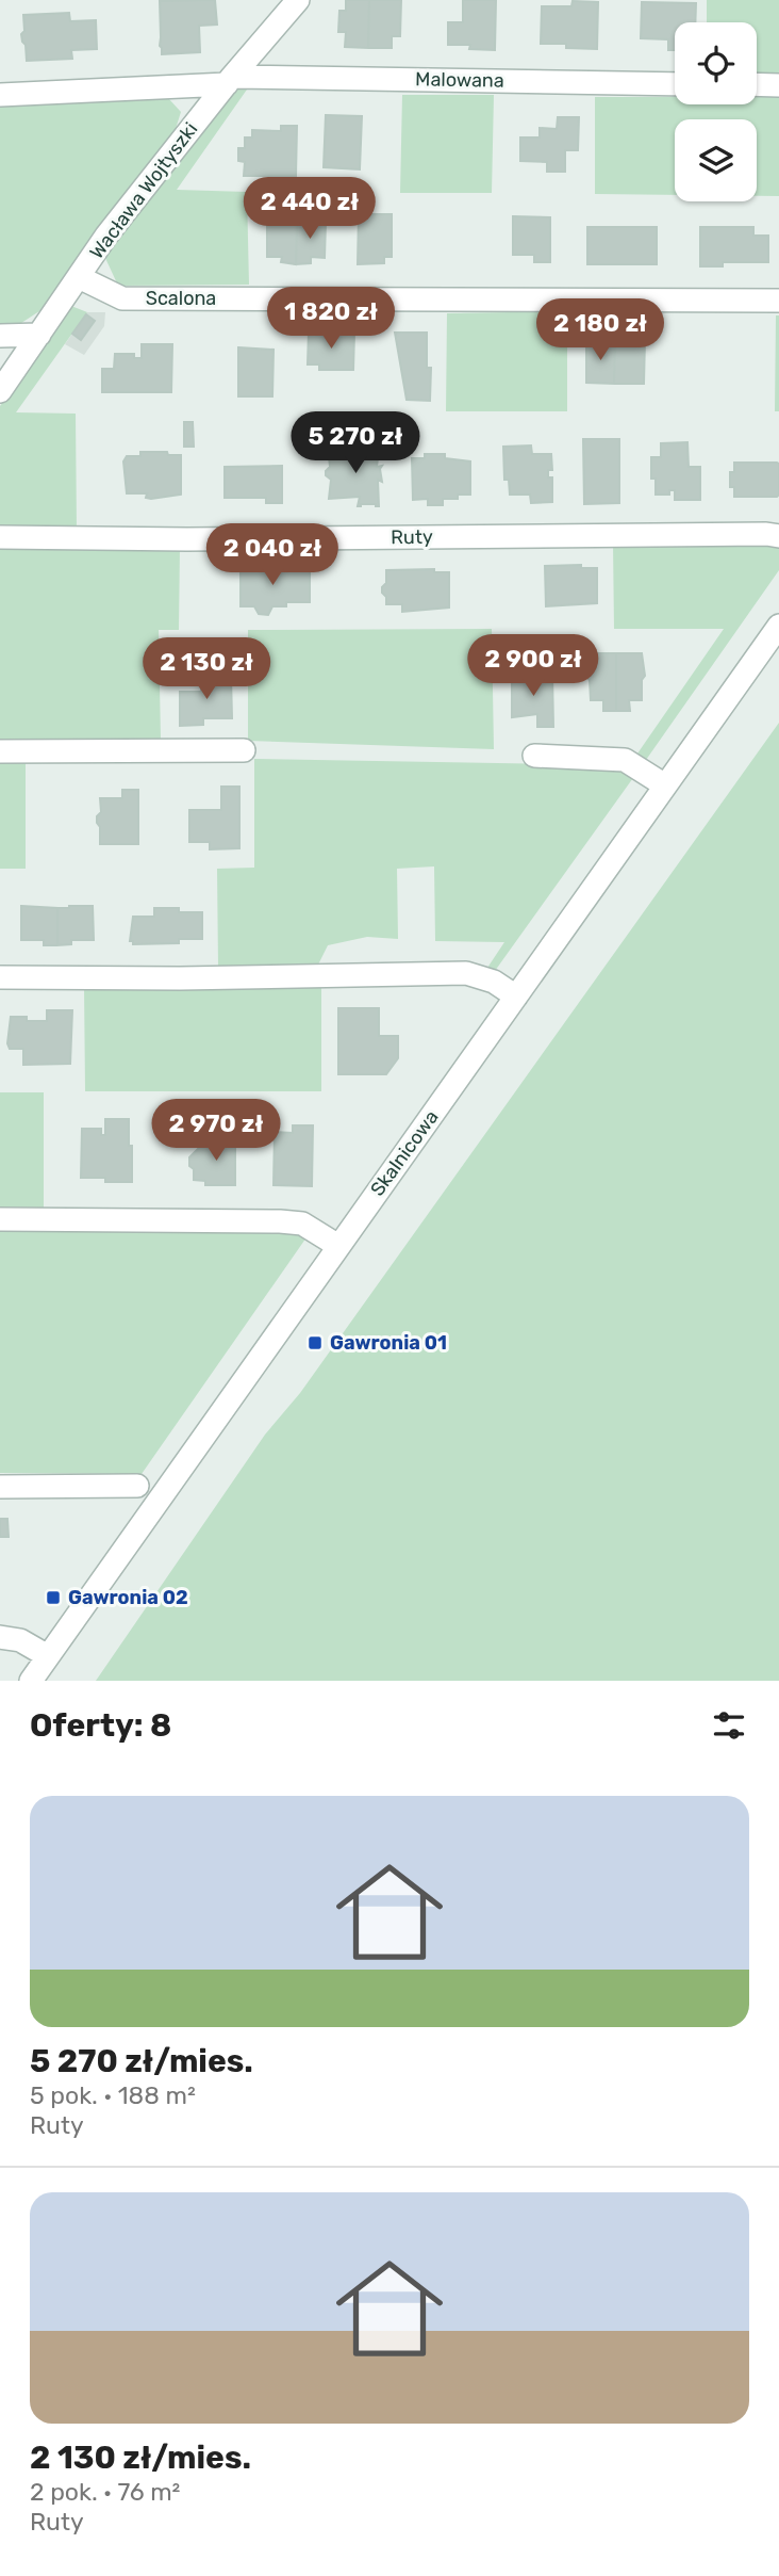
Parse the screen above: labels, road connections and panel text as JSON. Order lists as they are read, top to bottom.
{
  "streets": {
    "street": [
      "Malowana",
      "Wacława Wojtyszki",
      "Scalona",
      "Ruty",
      "Skalnicowa"
    ]
  },
  "crossings": [
    ["Malowana", "Wacława Wojtyszki"],
    ["Wacława Wojtyszki", "Scalona"]
  ],
  "places": {
    "transit": ["Gawronia 01", "Gawronia 02"]
  },
  "page": {
    "price": [
      "2 440 zł",
      "1 820 zł",
      "2 180 zł",
      "5 270 zł",
      "2 040 zł",
      "2 900 zł",
      "2 130 zł",
      "2 970 zł"
    ],
    "heading": "Oferty: 8",
    "list": [
      {
        "name": "5 270 zł/mies.",
        "note": "5 pok. · 188 m² · Ruty"
      },
      {
        "name": "2 130 zł/mies.",
        "note": "2 pok. · 76 m² · Ruty"
      }
    ]
  }
}
